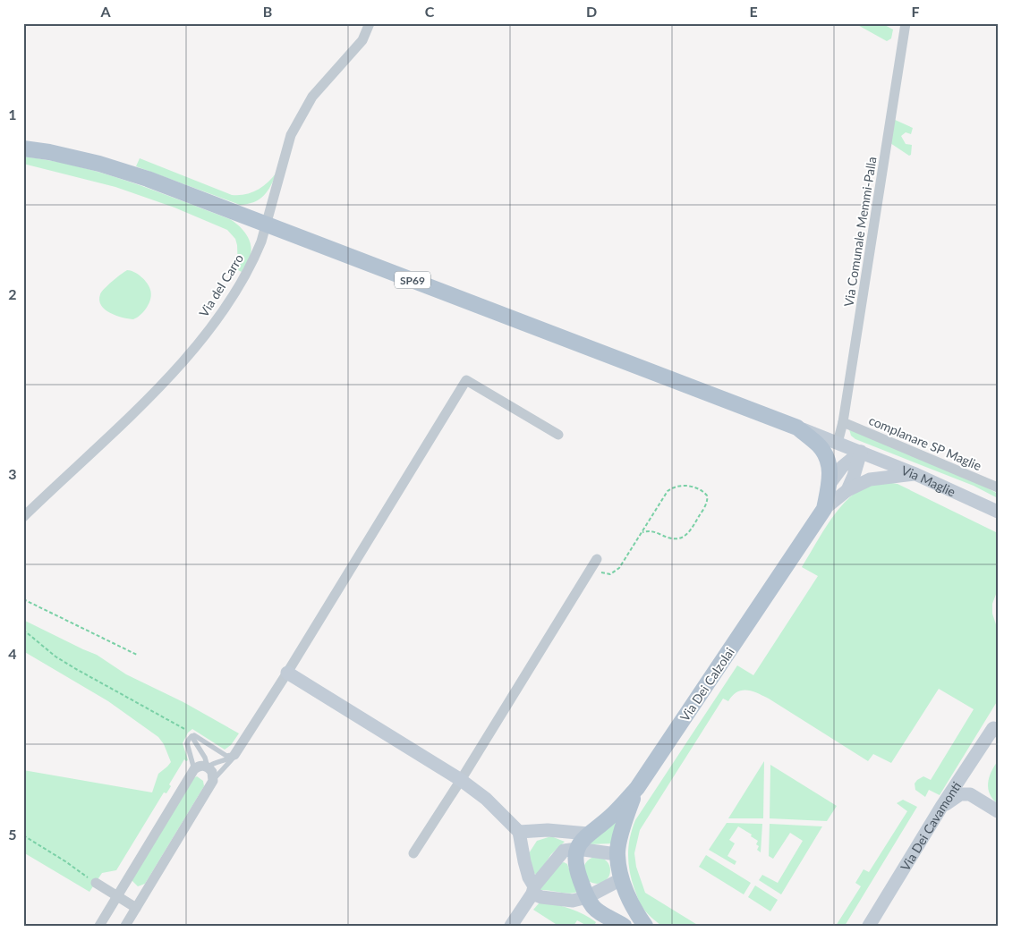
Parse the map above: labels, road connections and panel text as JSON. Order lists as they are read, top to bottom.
{
  "streets": {
    "main road": ["SP69", "Via Dei Calzolai"],
    "street": [
      "Via Comunale Memmi-Palla",
      "Via del Carro",
      "complanare SP Maglie",
      "Via Maglie",
      "Via Dei Cavamonti"
    ]
  },
  "crossings": [
    ["Via Comunale Memmi-Palla", "SP69"],
    ["Via Comunale Memmi-Palla", "complanare SP Maglie"],
    ["SP69", "Via del Carro"],
    ["SP69", "Via Maglie"]
  ],
  "grid": {
    "columns": [
      "A",
      "B",
      "C",
      "D",
      "E",
      "F"
    ],
    "rows": [
      "1",
      "2",
      "3",
      "4",
      "5"
    ]
  }
}
